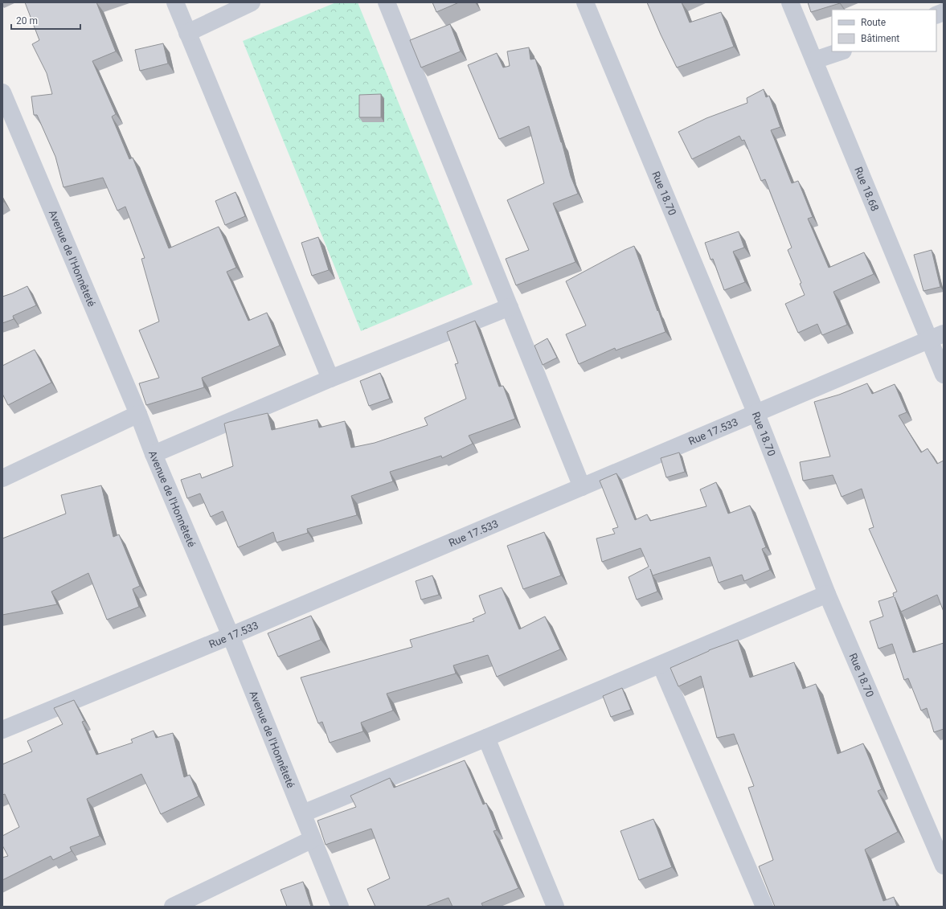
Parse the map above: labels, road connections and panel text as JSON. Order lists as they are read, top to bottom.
{
  "streets": {
    "street": [
      "Rue 18.68",
      "Rue 18.70",
      "Avenue de l'Honnêteté",
      "Rue 17.533"
    ]
  },
  "crossings": [
    ["Rue 18.68", "Rue 17.533"],
    ["Rue 18.70", "Rue 17.533"],
    ["Avenue de l'Honnêteté", "Rue 17.533"]
  ],
  "legend": ["Route", "Bâtiment"],
  "scale_bar": "20 m"
}
